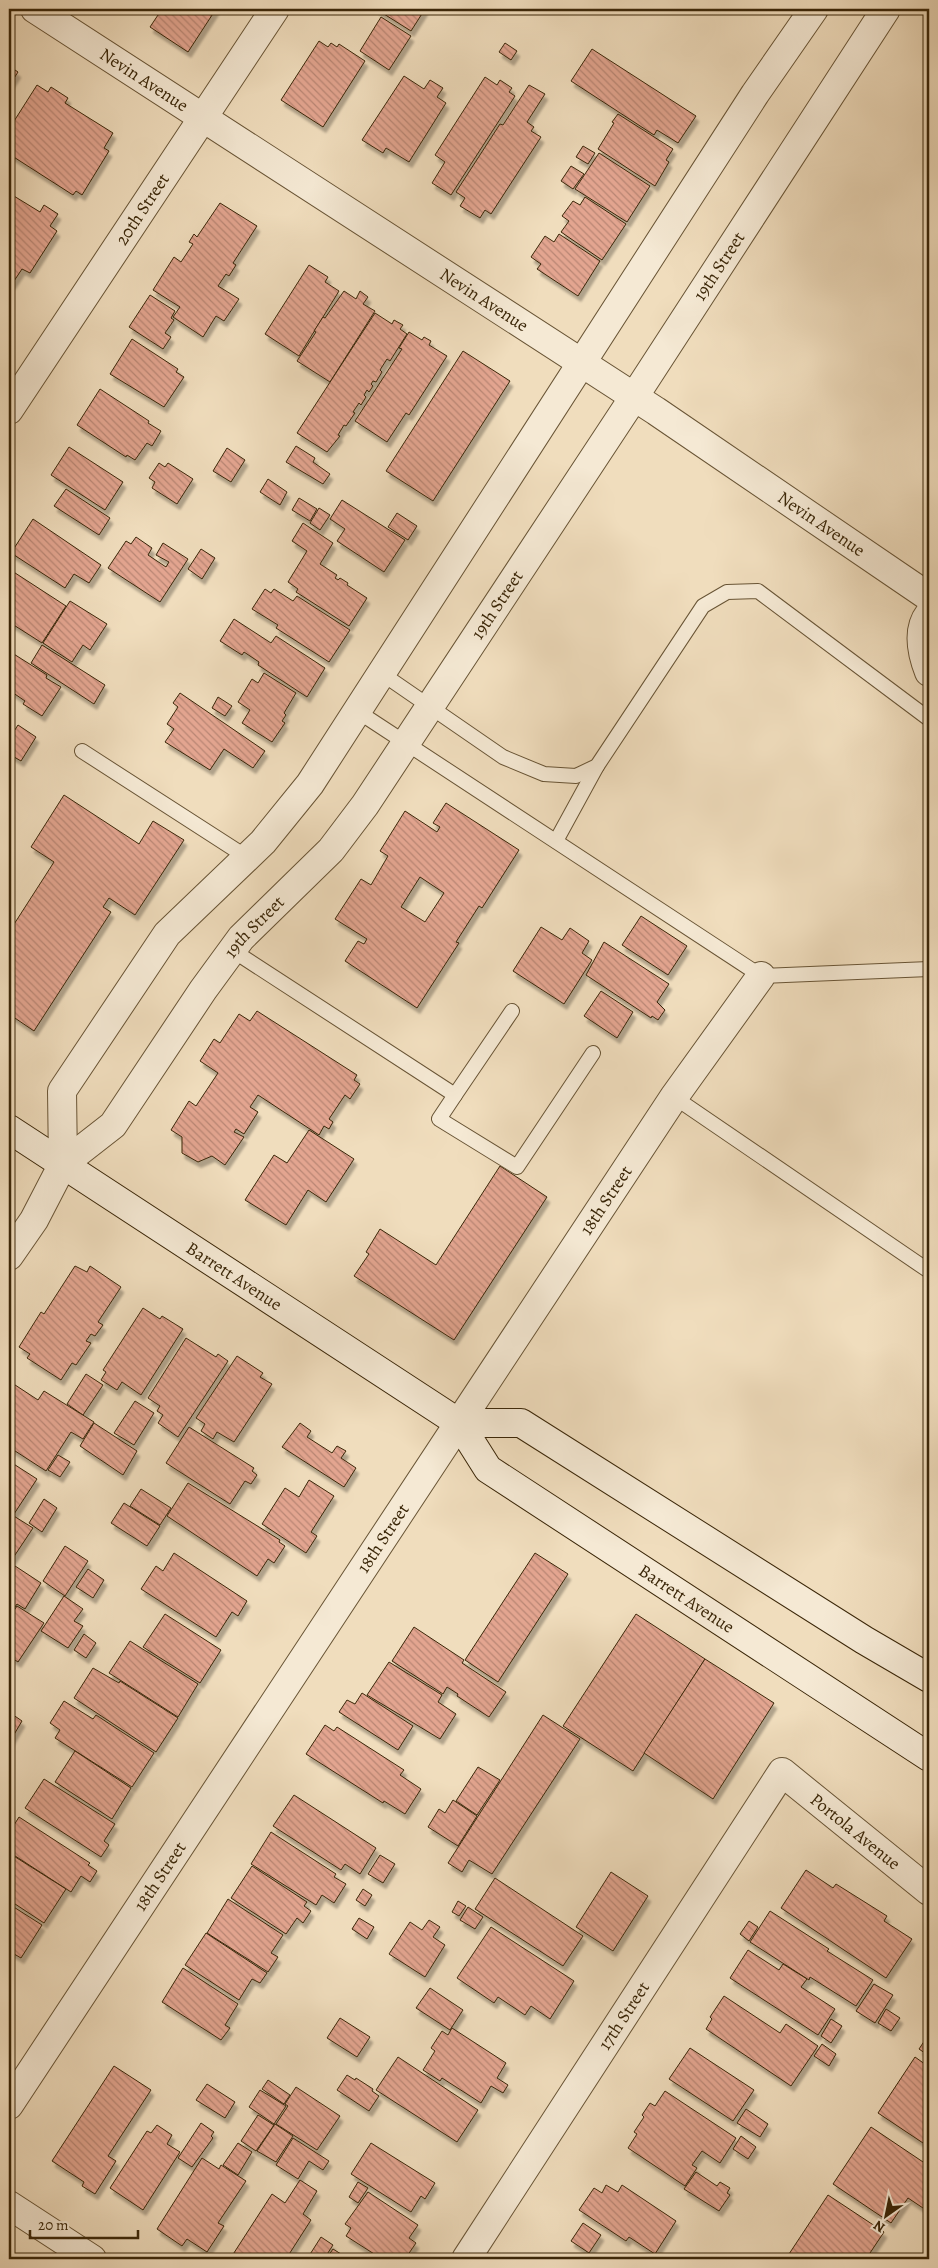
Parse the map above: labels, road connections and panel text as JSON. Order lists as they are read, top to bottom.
{
  "streets": {
    "street": [
      "Nevin Avenue",
      "20th Street",
      "19th Street",
      "18th Street",
      "Barrett Avenue",
      "Portola Avenue",
      "17th Street"
    ]
  },
  "crossings": [
    ["Nevin Avenue", "20th Street"],
    ["Nevin Avenue", "19th Street"],
    ["19th Street", "Barrett Avenue"],
    ["18th Street", "Barrett Avenue"],
    ["Portola Avenue", "17th Street"]
  ],
  "scale_bar": "20 m",
  "north": "bottom left"
}
